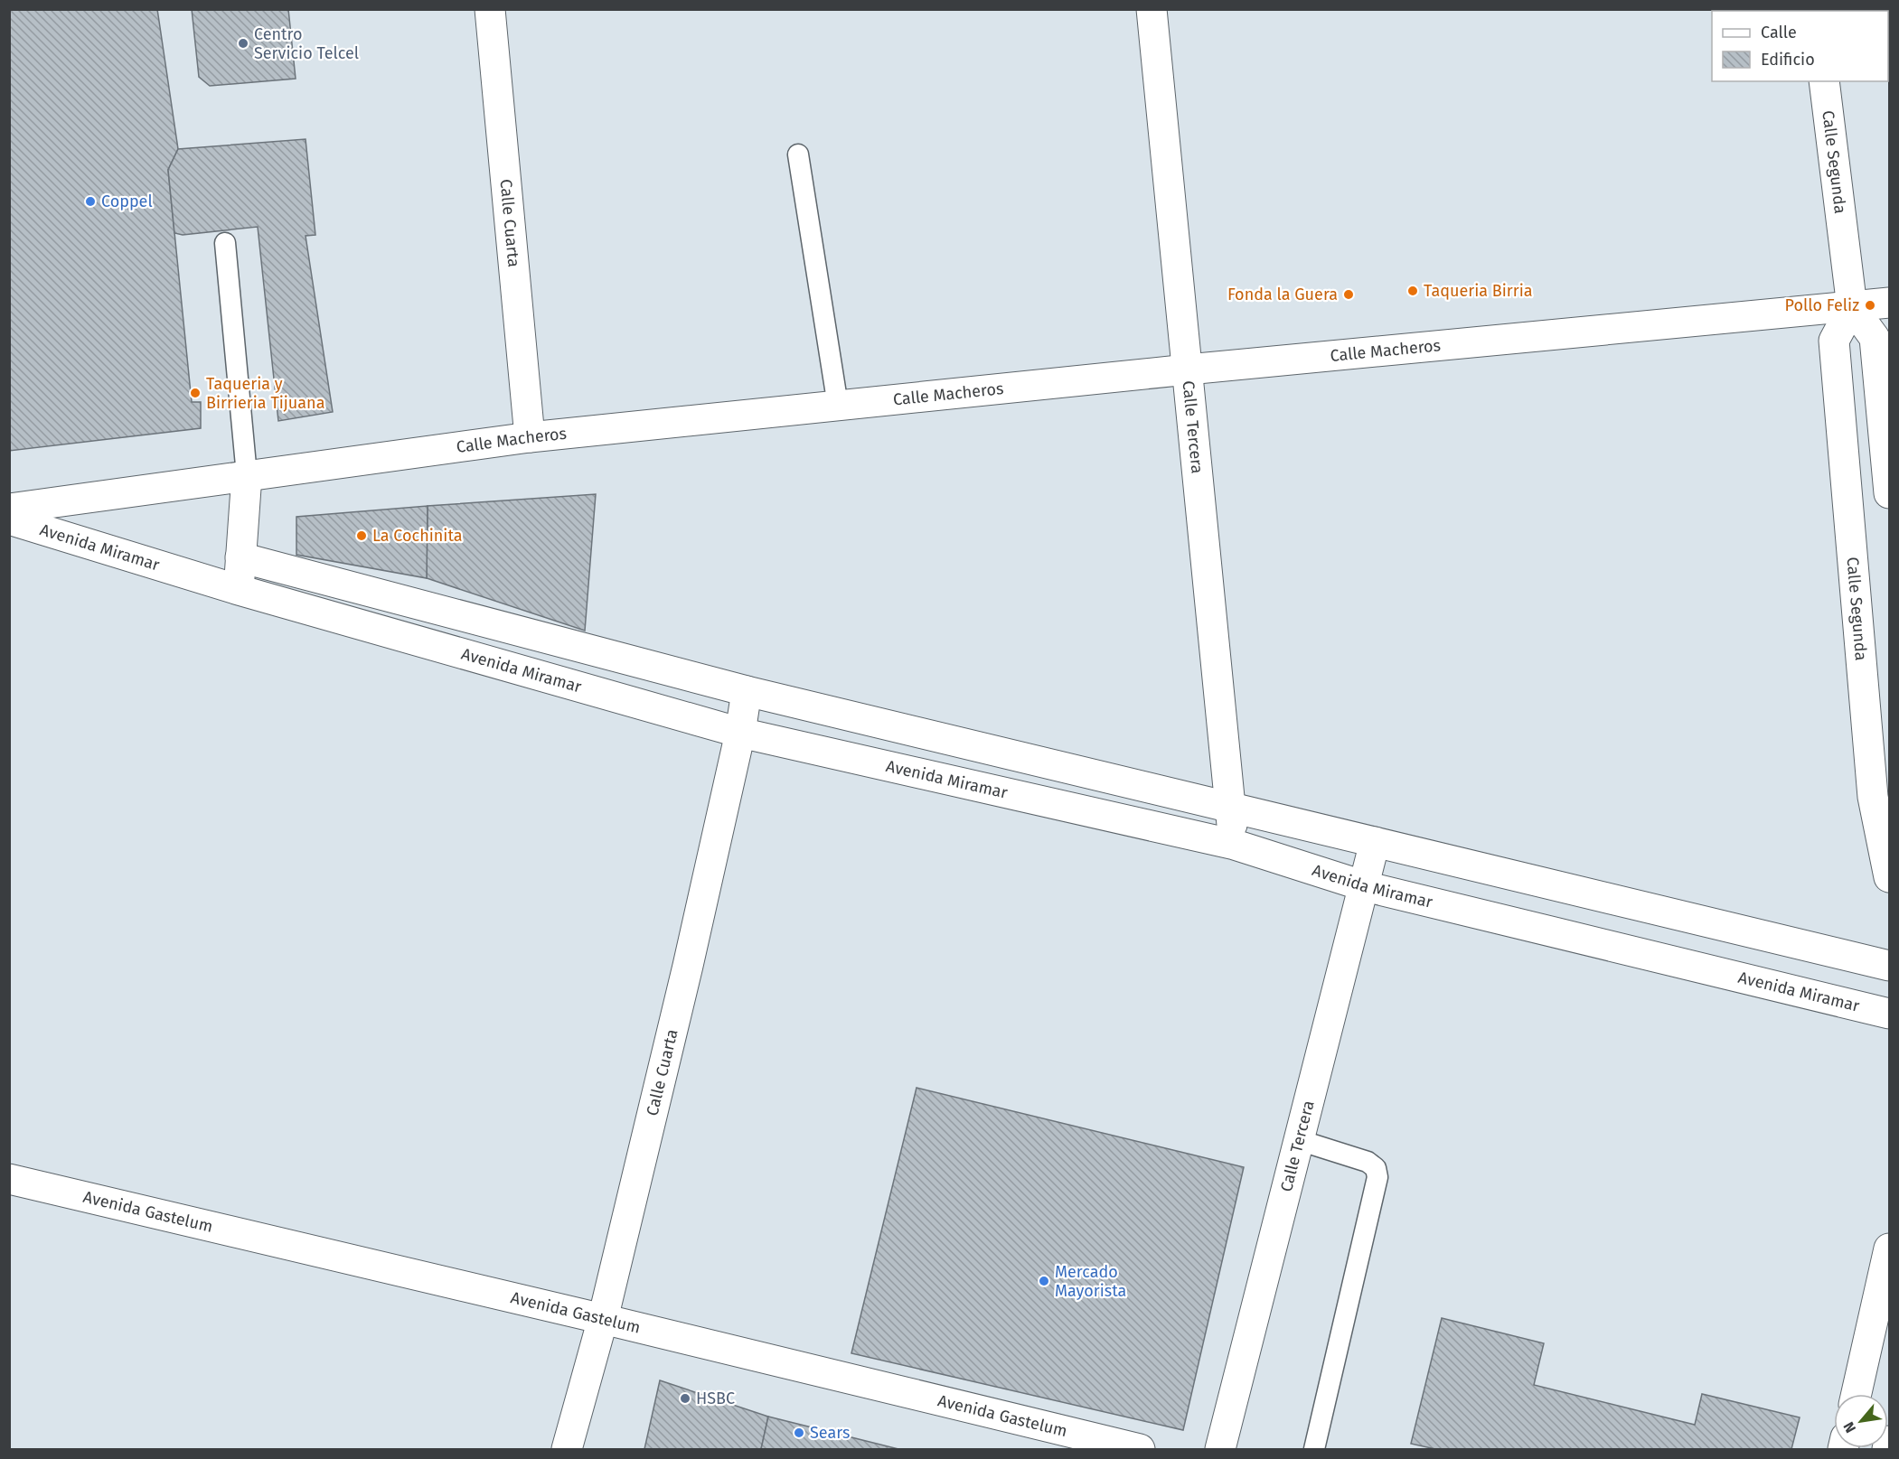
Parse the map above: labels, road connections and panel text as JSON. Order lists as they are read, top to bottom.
{
  "streets": {
    "street": [
      "Calle Segunda",
      "Calle Cuarta",
      "Calle Macheros",
      "Calle Tercera",
      "Avenida Miramar",
      "Avenida Gastelum"
    ]
  },
  "crossings": [
    ["Calle Segunda", "Calle Macheros"],
    ["Calle Cuarta", "Calle Macheros"],
    ["Calle Cuarta", "Avenida Miramar"],
    ["Calle Cuarta", "Avenida Gastelum"],
    ["Calle Macheros", "Calle Tercera"],
    ["Calle Tercera", "Avenida Miramar"]
  ],
  "places": [
    "Centro Servicio Telcel",
    "Coppel",
    "Taqueria Birria",
    "Fonda la Guera",
    "Pollo Feliz",
    "Taqueria y Birrieria Tijuana",
    "La Cochinita",
    "Mercado Mayorista",
    "HSBC",
    "Sears"
  ],
  "legend": ["Calle", "Edificio"],
  "north": "bottom left"
}
